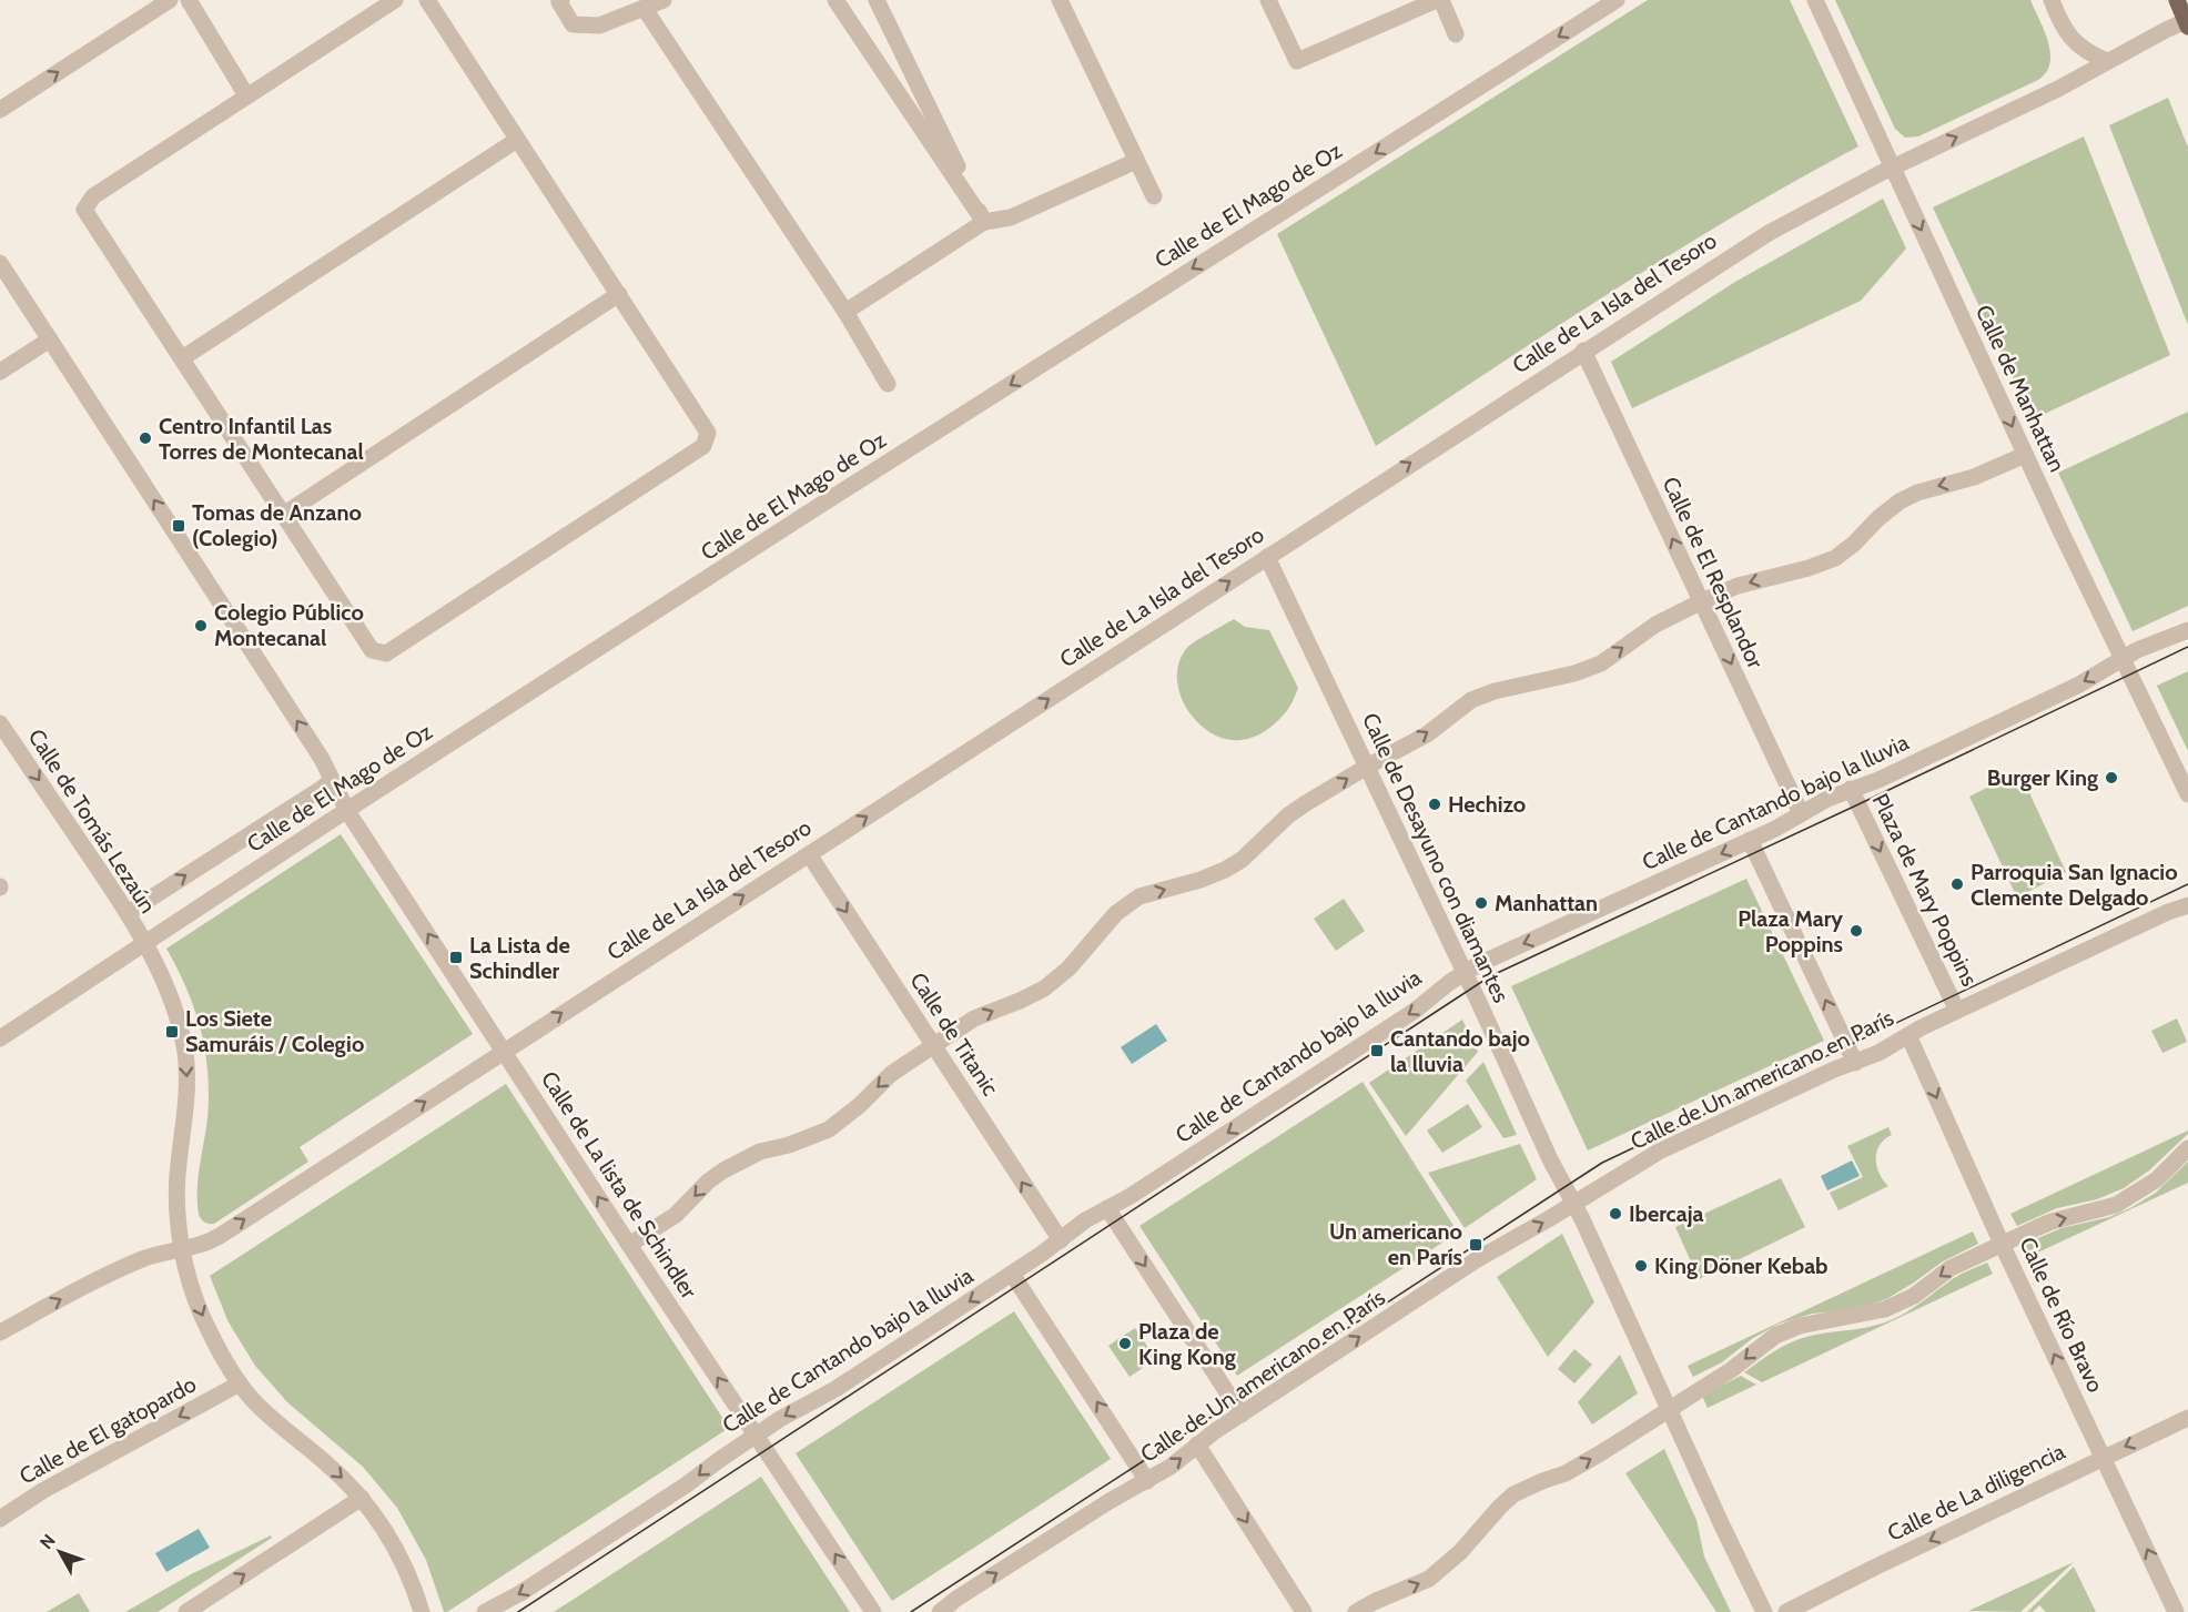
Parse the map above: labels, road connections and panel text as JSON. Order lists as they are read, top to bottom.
{
  "streets": {
    "street": [
      "Calle de El Mago de Oz",
      "Calle de La Isla del Tesoro",
      "Calle de Manhattan",
      "Calle de El Resplandor",
      "Calle de Cantando bajo la lluvia",
      "Calle de Tomás Lezaún",
      "Calle de Desayuno con diamantes",
      "Plaza de Mary Poppins",
      "Calle de Titanic",
      "Calle de Un americano en París",
      "Calle de La lista de Schindler",
      "Calle de Río Bravo",
      "Calle de El gatopardo",
      "Calle de La diligencia"
    ]
  },
  "crossings": [
    ["Calle de El Mago de Oz", "Calle de Tomás Lezaún"],
    ["Calle de El Mago de Oz", "Calle de La lista de Schindler"],
    ["Calle de La Isla del Tesoro", "Calle de Manhattan"],
    ["Calle de La Isla del Tesoro", "Calle de El Resplandor"],
    ["Calle de La Isla del Tesoro", "Calle de Tomás Lezaún"],
    ["Calle de La Isla del Tesoro", "Calle de Desayuno con diamantes"],
    ["Calle de La Isla del Tesoro", "Calle de Titanic"],
    ["Calle de La Isla del Tesoro", "Calle de La lista de Schindler"],
    ["Calle de Manhattan", "Calle de Cantando bajo la lluvia"],
    ["Calle de El Resplandor", "Calle de Cantando bajo la lluvia"],
    ["Calle de Cantando bajo la lluvia", "Calle de Desayuno con diamantes"],
    ["Calle de Cantando bajo la lluvia", "Plaza de Mary Poppins"],
    ["Calle de Cantando bajo la lluvia", "Calle de Titanic"],
    ["Calle de Cantando bajo la lluvia", "Calle de La lista de Schindler"],
    ["Calle de Tomás Lezaún", "Calle de El gatopardo"],
    ["Calle de Desayuno con diamantes", "Calle de Un americano en París"],
    ["Plaza de Mary Poppins", "Calle de Un americano en París"],
    ["Calle de Un americano en París", "Calle de Río Bravo"],
    ["Calle de Río Bravo", "Calle de La diligencia"]
  ],
  "one_way": [
    "Calle de El Mago de Oz",
    "Calle de La Isla del Tesoro",
    "Calle de Manhattan",
    "Calle de Cantando bajo la lluvia",
    "Calle de Tomás Lezaún",
    "Calle de Un americano en París",
    "Calle de La lista de Schindler",
    "Calle de El gatopardo",
    "Calle de La diligencia"
  ],
  "places": {
    "other": [
      "Centro Infantil Las Torres de Montecanal",
      "Colegio Público Montecanal",
      "Burger King",
      "Hechizo",
      "Parroquia San Ignacio Clemente Delgado",
      "Manhattan",
      "Plaza Mary Poppins",
      "Ibercaja",
      "King Döner Kebab",
      "Plaza de King Kong"
    ],
    "transit": [
      "Tomas de Anzano (Colegio)",
      "La Lista de Schindler",
      "Los Siete Samuráis / Colegio",
      "Cantando bajo la lluvia",
      "Un americano en París"
    ]
  },
  "north": "top left"
}
